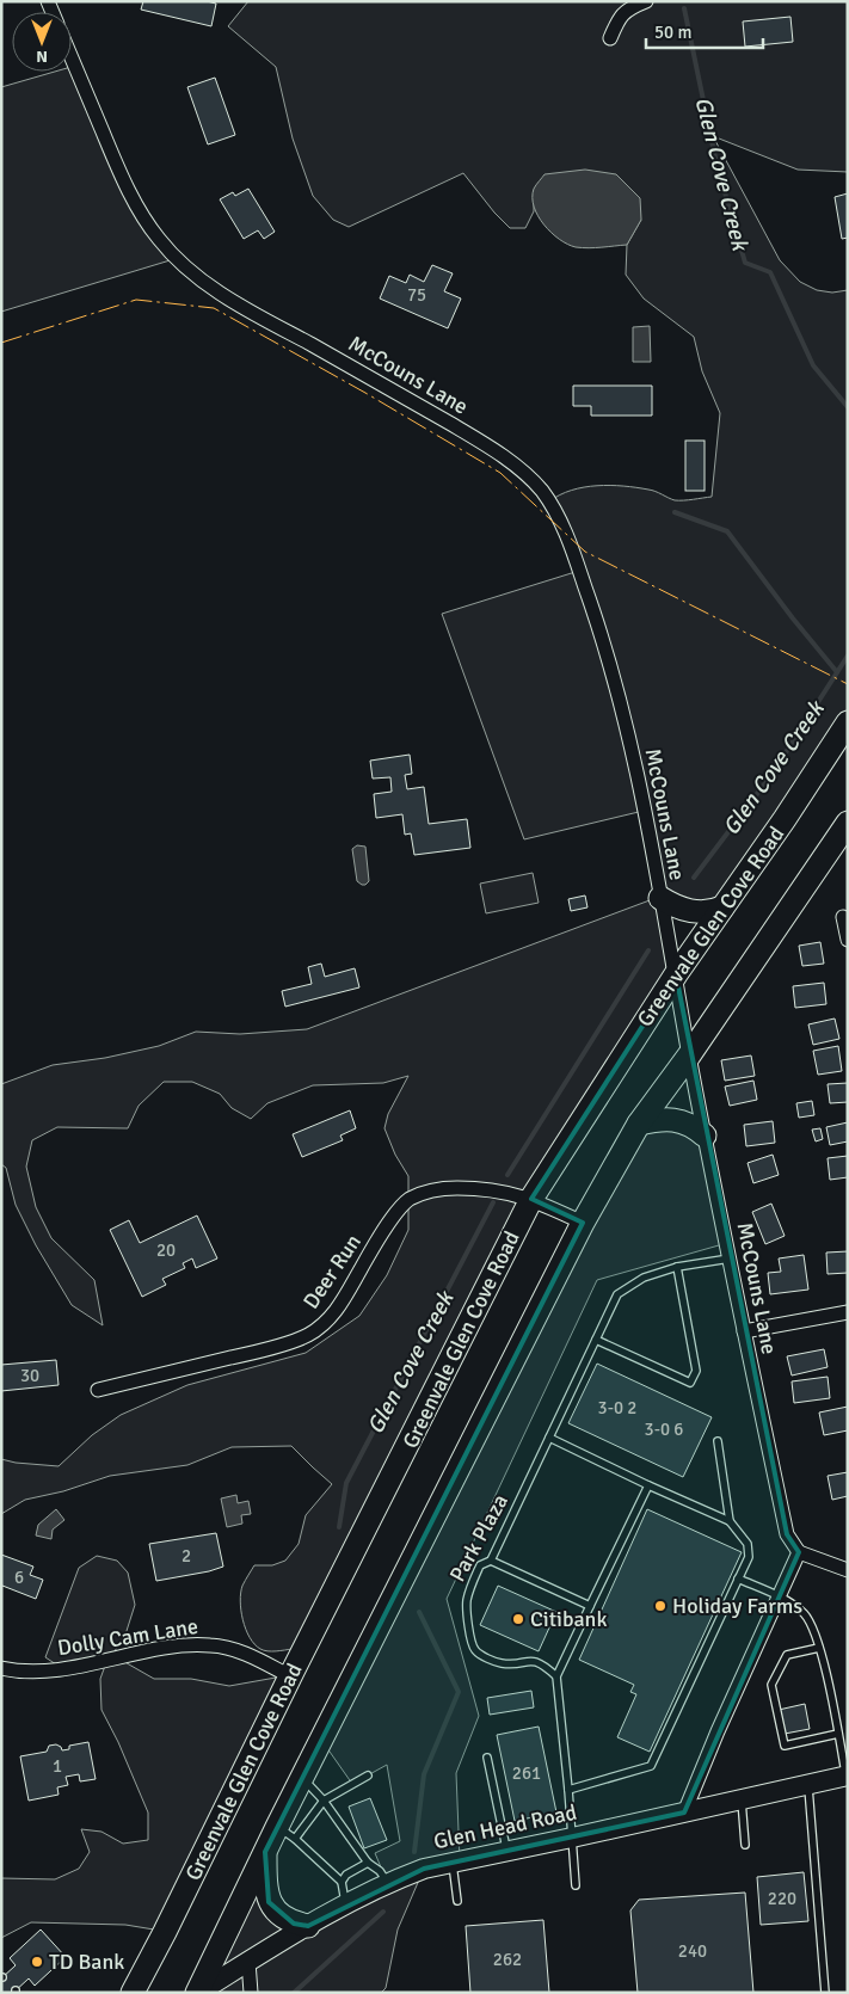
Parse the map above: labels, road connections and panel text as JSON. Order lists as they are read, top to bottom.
{
  "streets": {
    "main road": ["Greenvale Glen Cove Road", "Glen Head Road"],
    "street": ["McCouns Lane", "Deer Run", "Dolly Cam Lane"],
    "lane": ["Park Plaza"]
  },
  "crossings": [
    ["McCouns Lane", "Greenvale Glen Cove Road"],
    ["McCouns Lane", "Park Plaza"],
    ["Greenvale Glen Cove Road", "Deer Run"],
    ["Greenvale Glen Cove Road", "Dolly Cam Lane"]
  ],
  "water": ["Glen Cove Creek"],
  "places": ["Holiday Farms", "Citibank", "TD Bank"],
  "house_numbers": [
    "75",
    "20",
    "30",
    "3-0 2",
    "3-0 6",
    "2",
    "6",
    "1",
    "261",
    "220",
    "240",
    "262"
  ],
  "scale_bar": "50 m",
  "north": "bottom"
}
